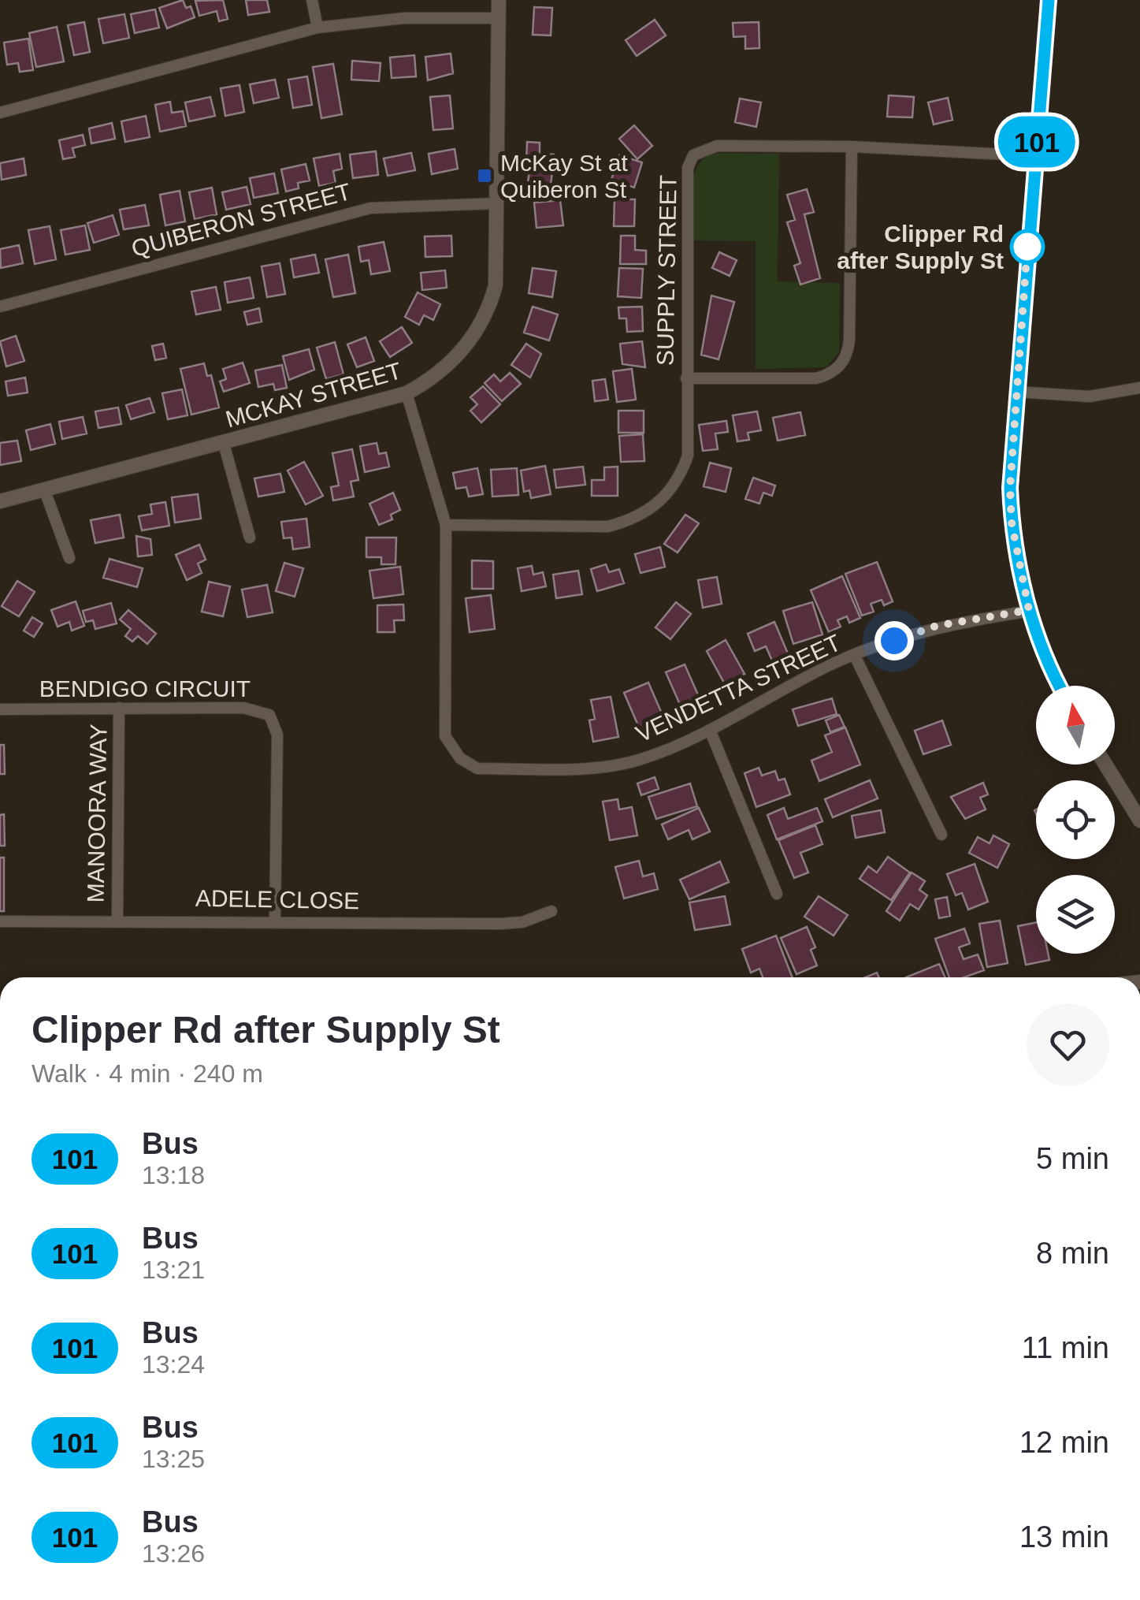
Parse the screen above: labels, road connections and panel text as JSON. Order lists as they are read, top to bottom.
{
  "streets": {
    "street": [
      "QUIBERON STREET",
      "SUPPLY STREET",
      "MCKAY STREET",
      "BENDIGO CIRCUIT",
      "VENDETTA STREET",
      "MANOORA WAY",
      "ADELE CLOSE"
    ]
  },
  "crossings": [
    ["QUIBERON STREET", "MCKAY STREET"],
    ["SUPPLY STREET", "VENDETTA STREET"],
    ["MCKAY STREET", "VENDETTA STREET"],
    ["BENDIGO CIRCUIT", "MANOORA WAY"],
    ["BENDIGO CIRCUIT", "ADELE CLOSE"],
    ["MANOORA WAY", "ADELE CLOSE"]
  ],
  "places": {
    "transit": ["McKay St at Quiberon St"],
    "other": ["Clipper Rd after Supply St"]
  },
  "lines": ["bus line 101"],
  "north": "top",
  "page": {
    "on_map": "101",
    "heading": ["Clipper Rd after Supply St", "Walk · 4 min · 240 m"],
    "list": [
      {
        "mark": "101",
        "name": "Bus",
        "note": "13:18",
        "value": "5 min"
      },
      {
        "mark": "101",
        "name": "Bus",
        "note": "13:21",
        "value": "8 min"
      },
      {
        "mark": "101",
        "name": "Bus",
        "note": "13:24",
        "value": "11 min"
      },
      {
        "mark": "101",
        "name": "Bus",
        "note": "13:25",
        "value": "12 min"
      },
      {
        "mark": "101",
        "name": "Bus",
        "note": "13:26",
        "value": "13 min"
      }
    ]
  }
}
